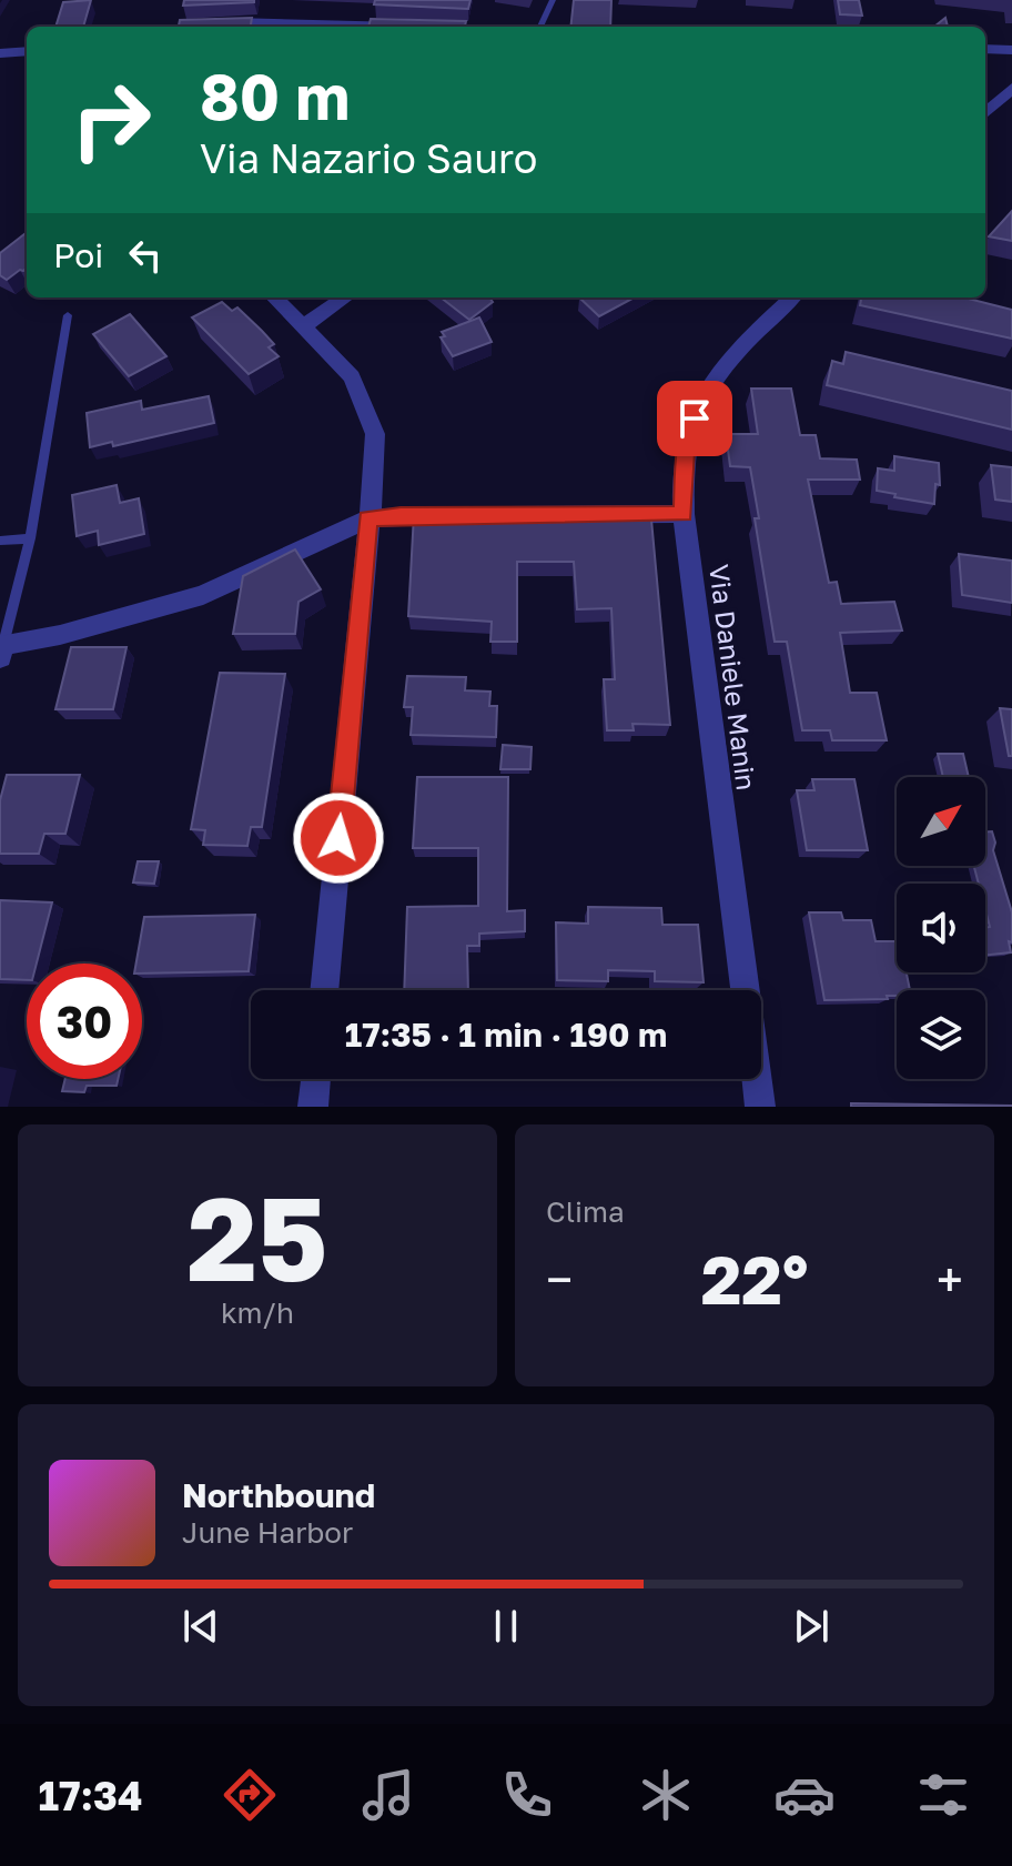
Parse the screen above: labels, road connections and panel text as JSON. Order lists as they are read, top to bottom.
{
  "streets": {
    "street": ["Via Daniele Manin"]
  },
  "north": "top right",
  "page": {
    "turn": ["80 m", "Via Nazario Sauro"],
    "then": "Poi",
    "limit": "30",
    "trip": "17:35 · 1 min · 190 m",
    "tile": [
      ["25", "km/h"],
      "Clima"
    ],
    "heat": ["−", "22°", "+"],
    "song": ["Northbound", "June Harbor"],
    "tabs": "17:34"
  }
}
